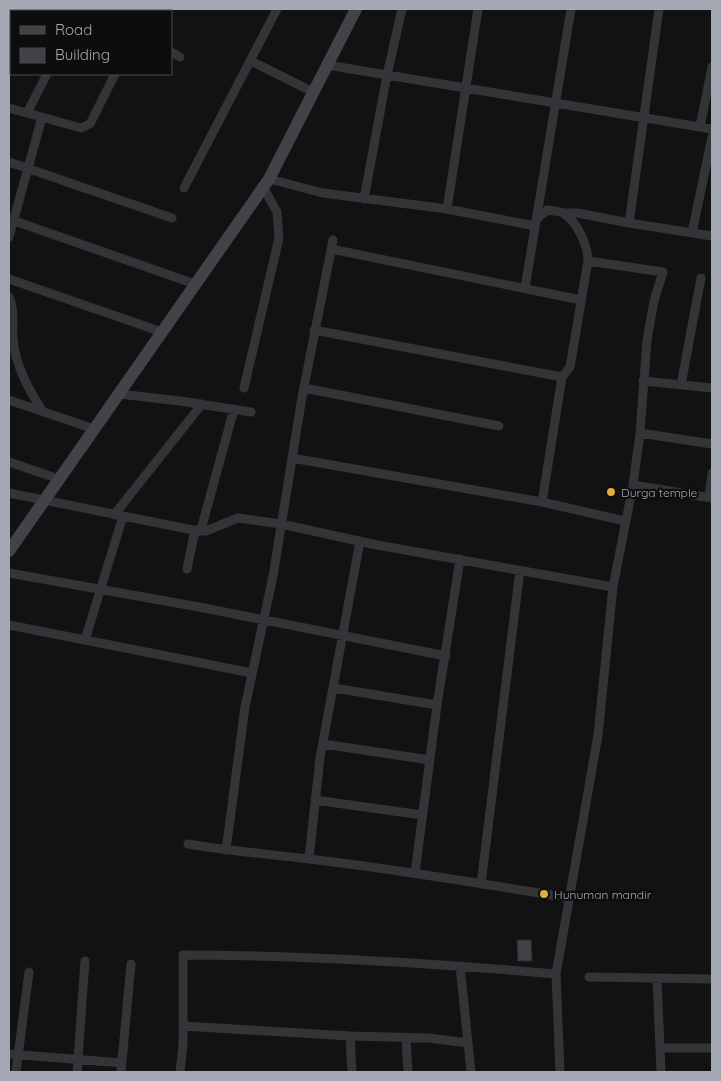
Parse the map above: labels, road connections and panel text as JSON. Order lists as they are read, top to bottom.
{
  "places": ["Durga temple", "Hunuman mandir"],
  "legend": ["Road", "Building"]
}
